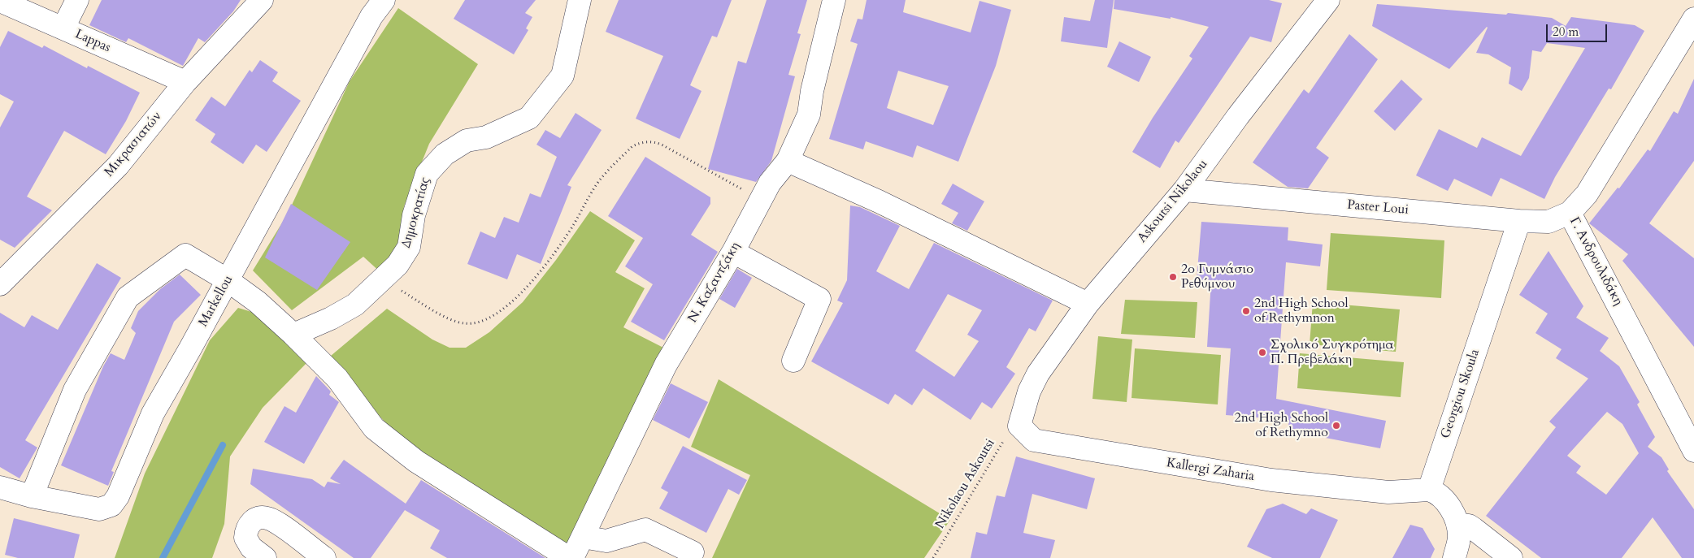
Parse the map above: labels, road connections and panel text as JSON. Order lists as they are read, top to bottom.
{
  "streets": {
    "street": [
      "Lappas",
      "Μικρασιατών",
      "Askoutsi Nikolaou",
      "Paster Loui",
      "Δημοκρατίας",
      "Γ. Ανδρουλιδάκη",
      "Ν. Καζαντζάκη",
      "Markellou",
      "Georgiou Skoula",
      "Kallergi Zaharia"
    ],
    "path": ["Nikolaou Askoutsi"]
  },
  "crossings": [
    ["Lappas", "Μικρασιατών"],
    ["Askoutsi Nikolaou", "Paster Loui"],
    ["Askoutsi Nikolaou", "Kallergi Zaharia"],
    ["Askoutsi Nikolaou", "Nikolaou Askoutsi"],
    ["Paster Loui", "Γ. Ανδρουλιδάκη"],
    ["Paster Loui", "Georgiou Skoula"],
    ["Georgiou Skoula", "Kallergi Zaharia"],
    ["Kallergi Zaharia", "Nikolaou Askoutsi"]
  ],
  "places": [
    "2ο Γυμνάσιο Ρεθύμνου",
    "2nd High School of Rethymnon",
    "Σχολικό Συγκρότημα Π. Πρεβελάκη",
    "2nd High School of Rethymno"
  ],
  "scale_bar": "20 m"
}
